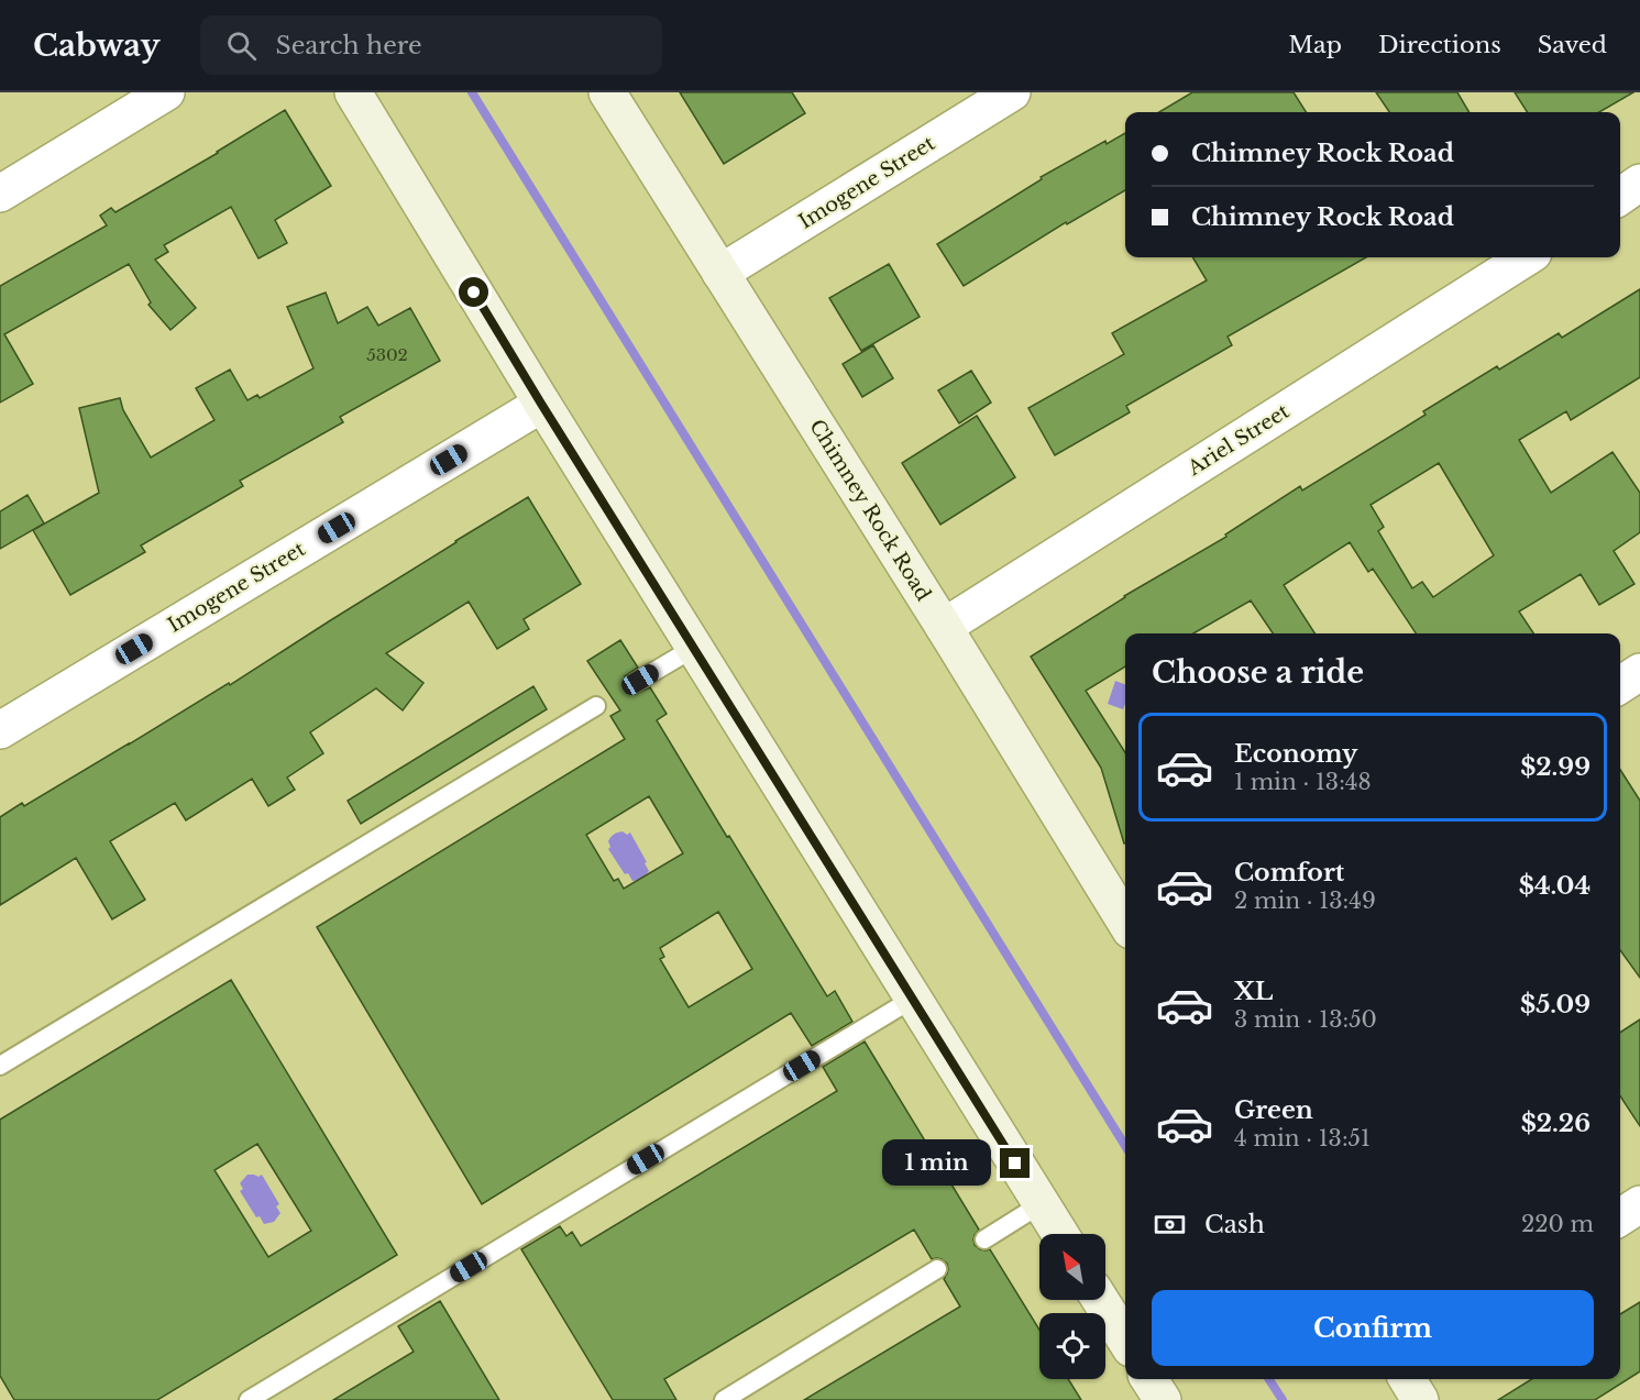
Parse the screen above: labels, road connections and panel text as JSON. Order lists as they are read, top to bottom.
{
  "streets": {
    "main road": ["Chimney Rock Road"],
    "street": ["Imogene Street", "Ariel Street"]
  },
  "crossings": [
    ["Imogene Street", "Chimney Rock Road"],
    ["Ariel Street", "Chimney Rock Road"]
  ],
  "house_numbers": ["5302"],
  "north": "top left",
  "page": {
    "header": "Cabway",
    "search": "Search here",
    "nav": ["Map", "Directions", "Saved"],
    "banner": ["Chimney Rock Road", "Chimney Rock Road"],
    "heading": "Choose a ride",
    "list": [
      {
        "name": "Economy",
        "note": "1 min · 13:48",
        "value": "$2.99"
      },
      {
        "name": "Comfort",
        "note": "2 min · 13:49",
        "value": "$4.04"
      },
      {
        "name": "XL",
        "note": "3 min · 13:50",
        "value": "$5.09"
      },
      {
        "name": "Green",
        "note": "4 min · 13:51",
        "value": "$2.26"
      }
    ],
    "bubble": "1 min",
    "pay": ["Cash", "220 m"],
    "buttons": "Confirm"
  }
}
